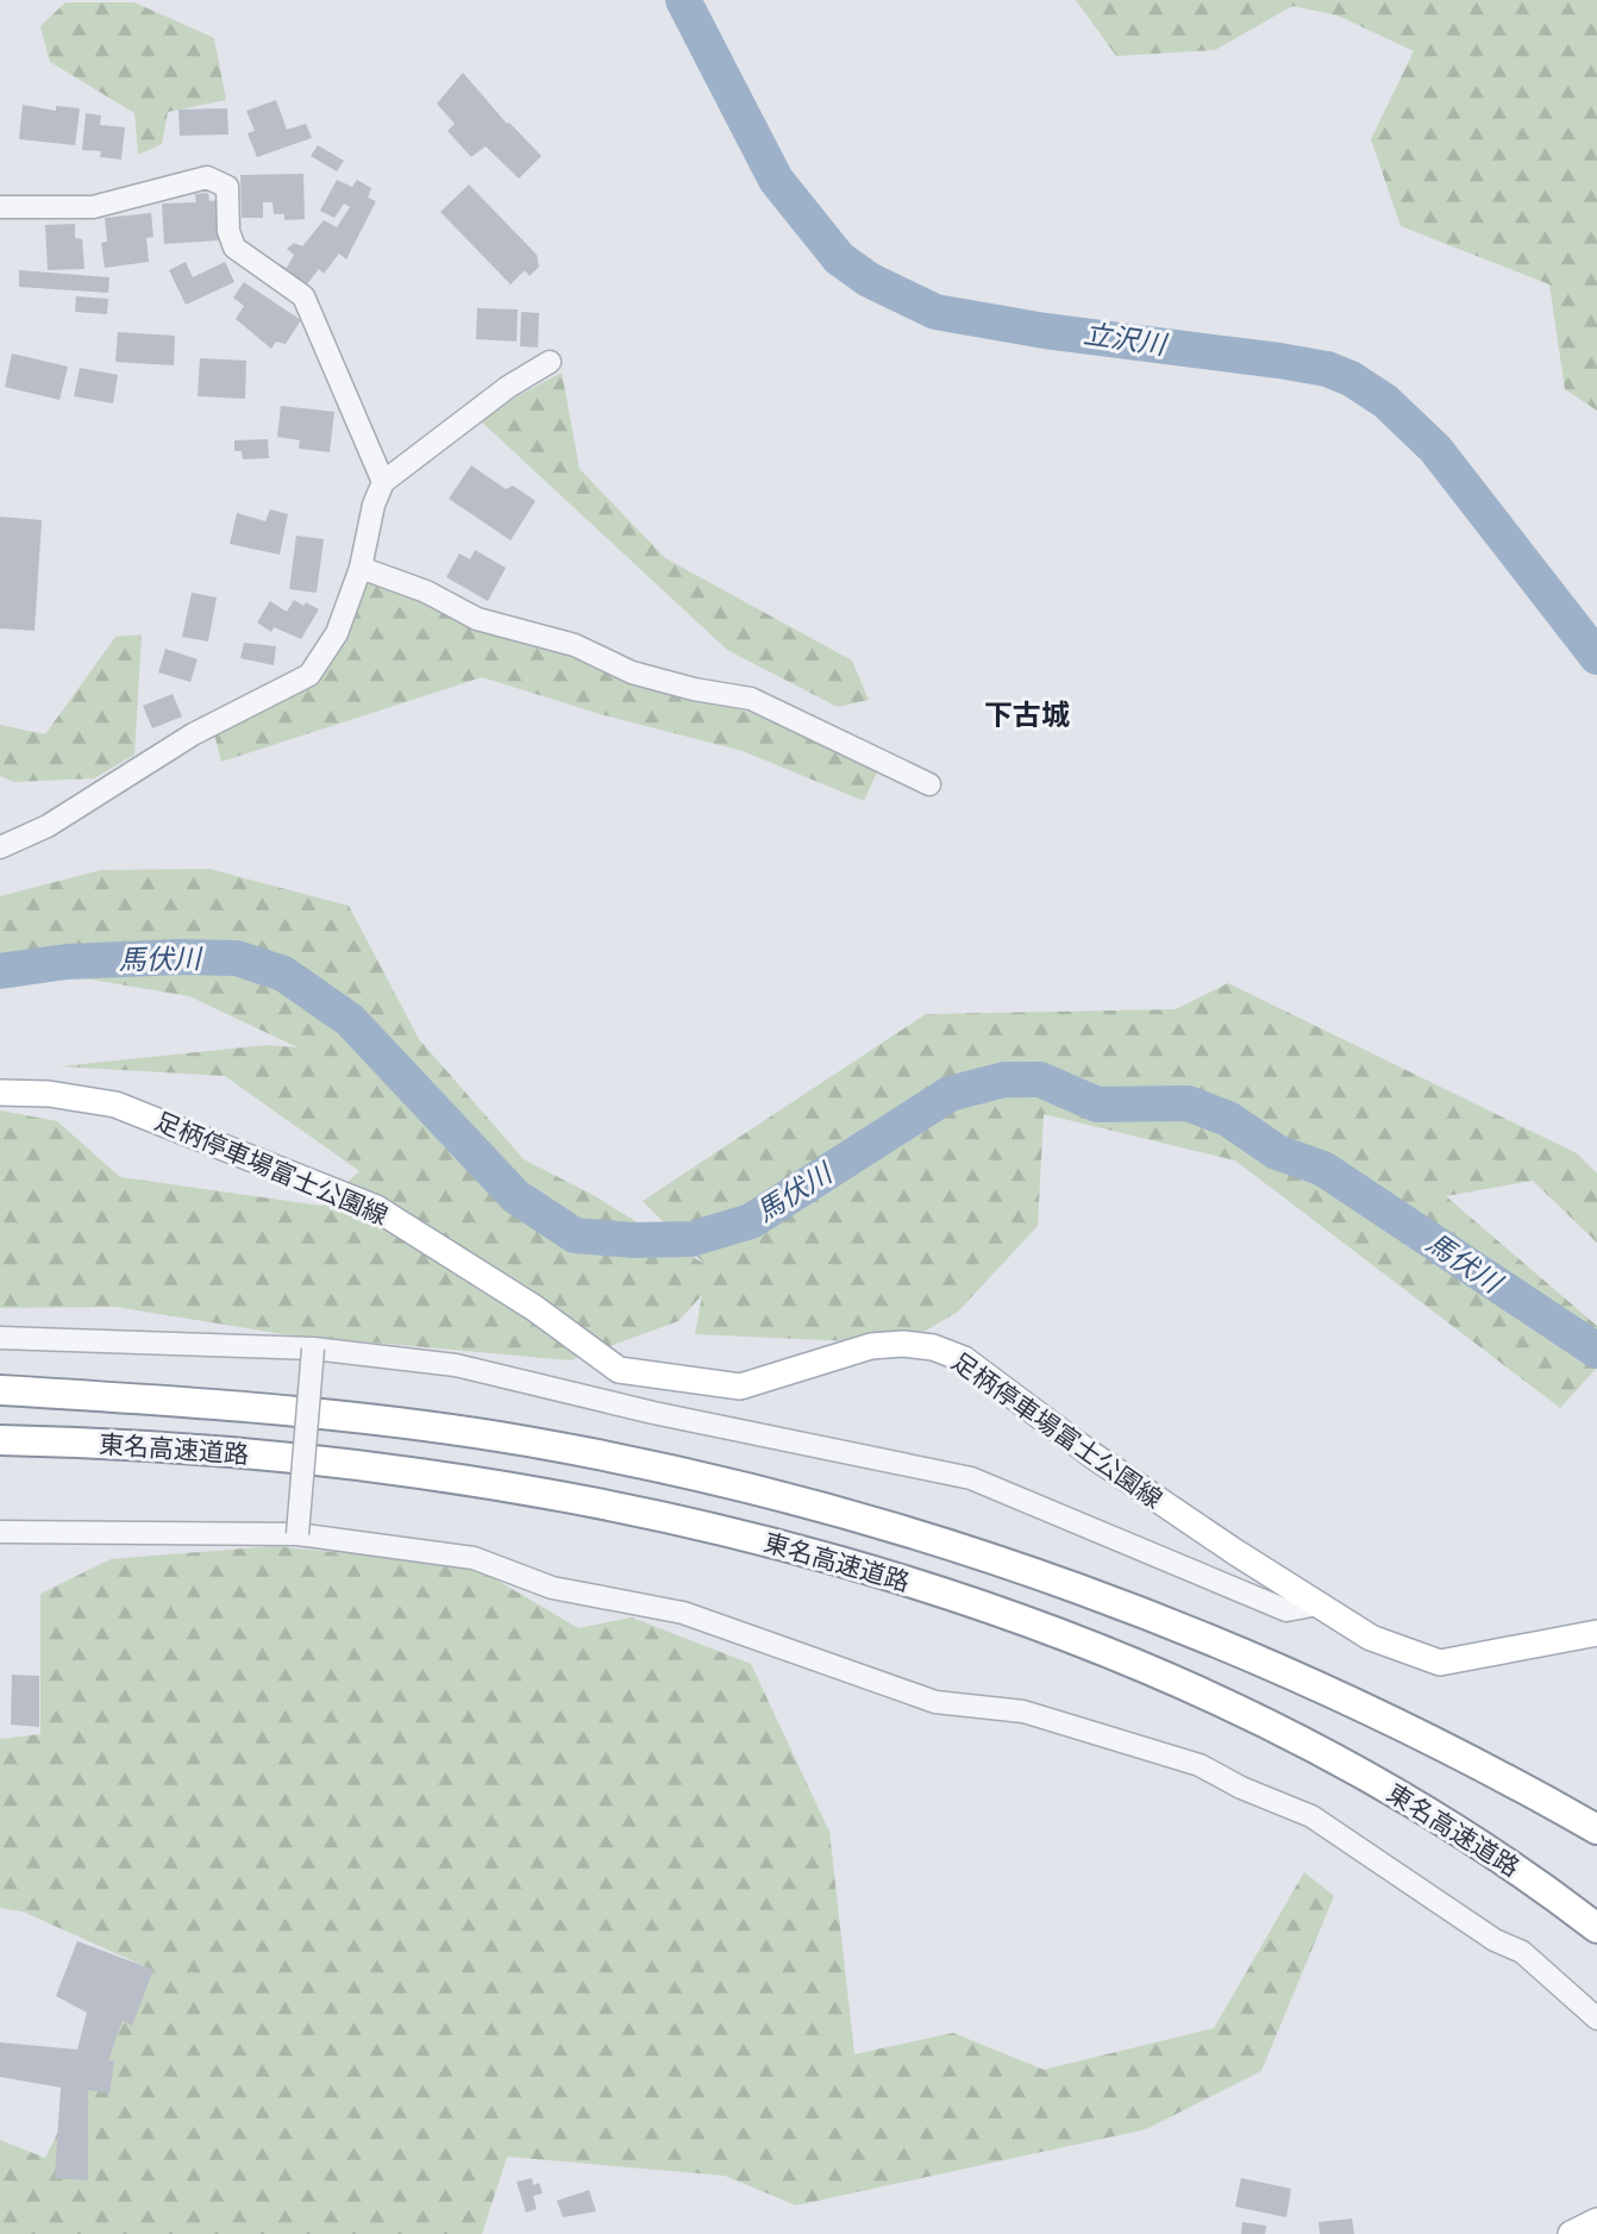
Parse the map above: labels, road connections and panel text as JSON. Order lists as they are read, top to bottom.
{
  "streets": {
    "highway": ["東名高速道路"],
    "main road": ["足柄停車場富士公園線"]
  },
  "districts": ["下古城"],
  "water": ["立沢川", "馬伏川"]
}
